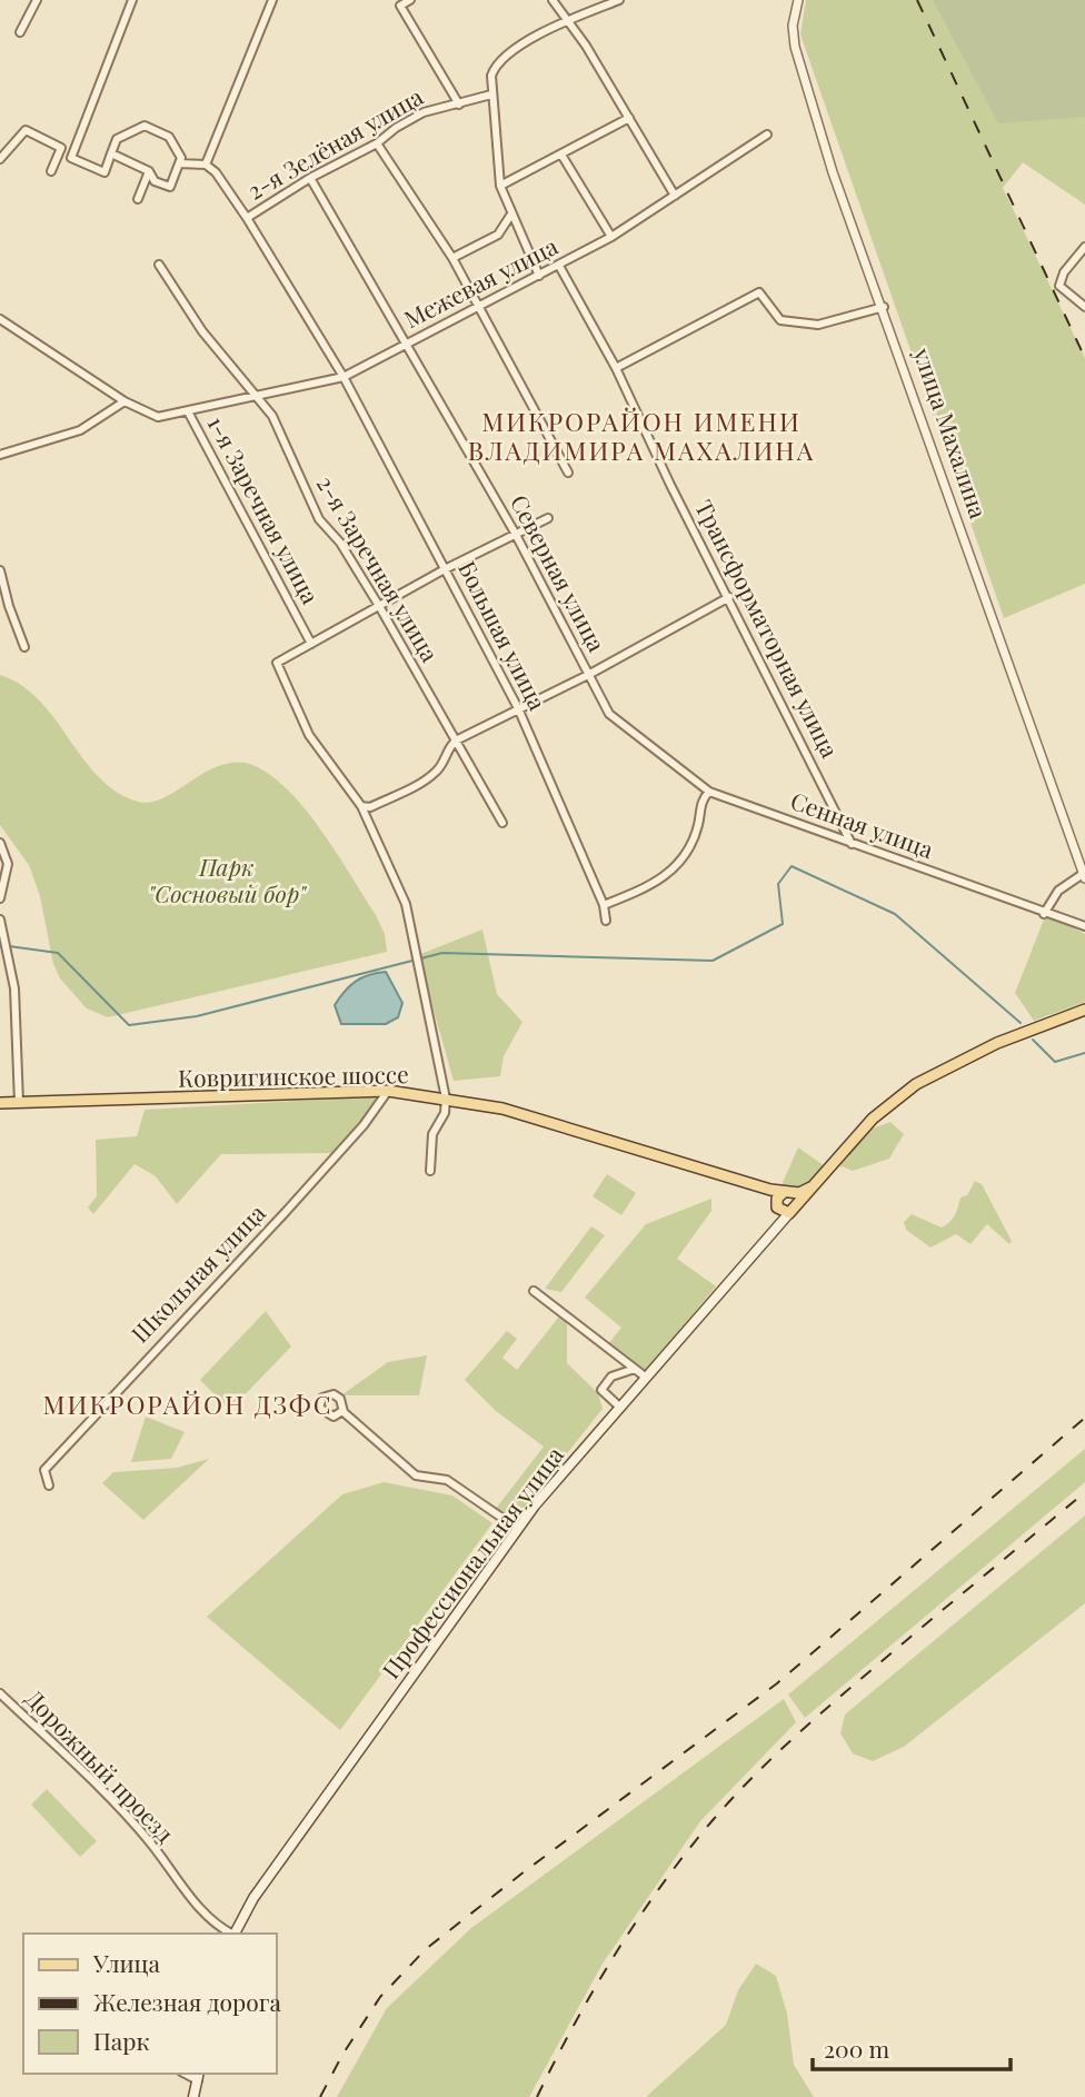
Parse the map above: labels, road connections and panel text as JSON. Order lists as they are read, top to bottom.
{
  "streets": {
    "main road": ["Ковригинское шоссе", "Профессиональная улица"],
    "street": [
      "2-я Зелёная улица",
      "Межевая улица",
      "улица Махалина",
      "1-я Заречная улица",
      "2-я Заречная улица",
      "Северная улица",
      "Трансформаторная улица",
      "Большая улица",
      "Сенная улица",
      "Школьная улица",
      "Дорожный проезд"
    ]
  },
  "crossings": [
    ["2-я Зелёная улица", "Межевая улица"],
    ["2-я Зелёная улица", "Северная улица"],
    ["2-я Зелёная улица", "Большая улица"],
    ["Межевая улица", "1-я Заречная улица"],
    ["Межевая улица", "2-я Заречная улица"],
    ["Межевая улица", "Северная улица"],
    ["Межевая улица", "Трансформаторная улица"],
    ["Межевая улица", "Большая улица"],
    ["Северная улица", "Сенная улица"],
    ["Трансформаторная улица", "Сенная улица"],
    ["Ковригинское шоссе", "Школьная улица"],
    ["Ковригинское шоссе", "Профессиональная улица"]
  ],
  "districts": ["МИКРОРАЙОН ИМЕНИ ВЛАДИМИРА МАХАЛИНА", "МИКРОРАЙОН ДЗФС"],
  "parks": ["Парк \"Сосновый бор\""],
  "legend": ["Улица", "Железная дорога", "Парк"],
  "scale_bar": "200 m"
}
